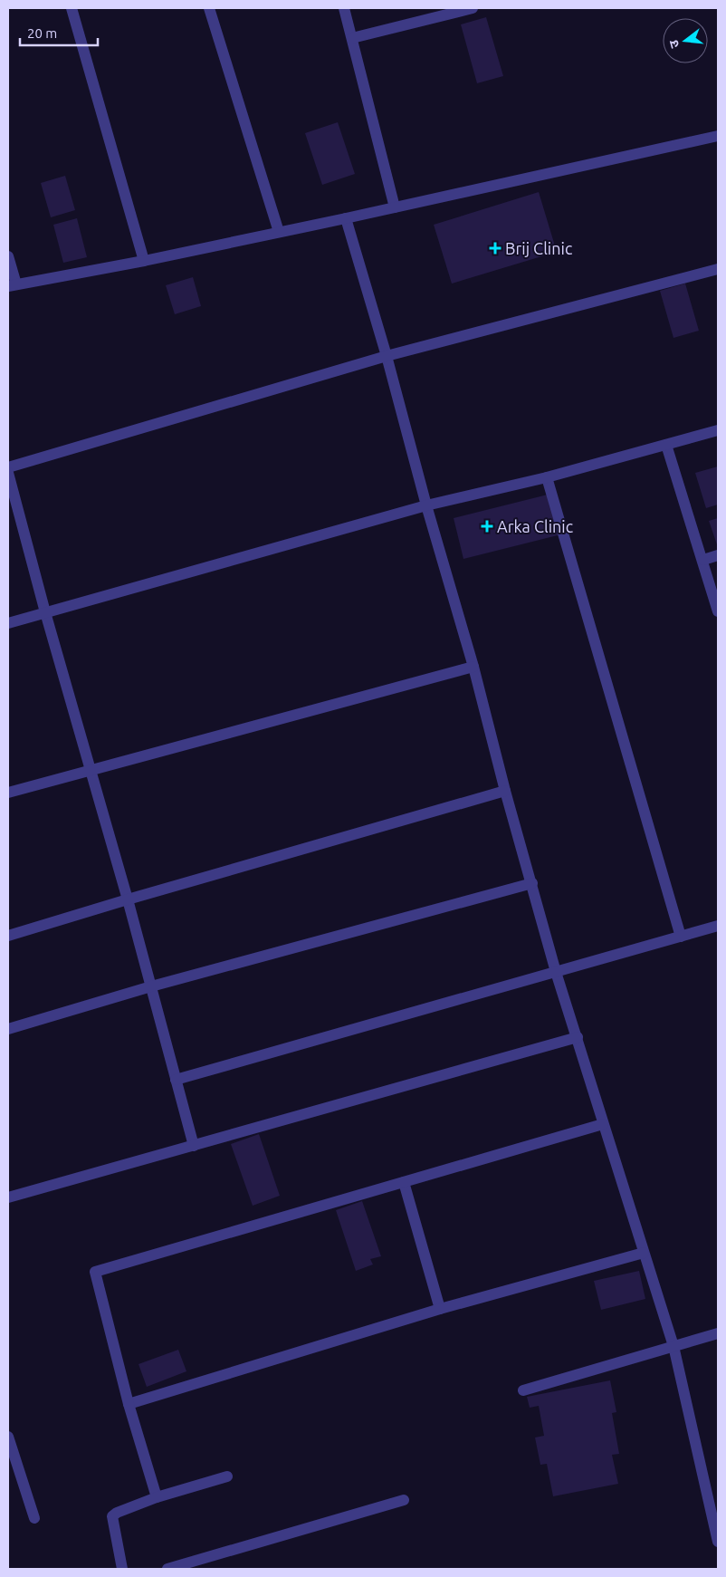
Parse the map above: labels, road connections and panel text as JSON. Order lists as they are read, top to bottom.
{
  "places": {
    "health": ["Brij Clinic", "Arka Clinic"]
  },
  "scale_bar": "20 m",
  "north": "left"
}
